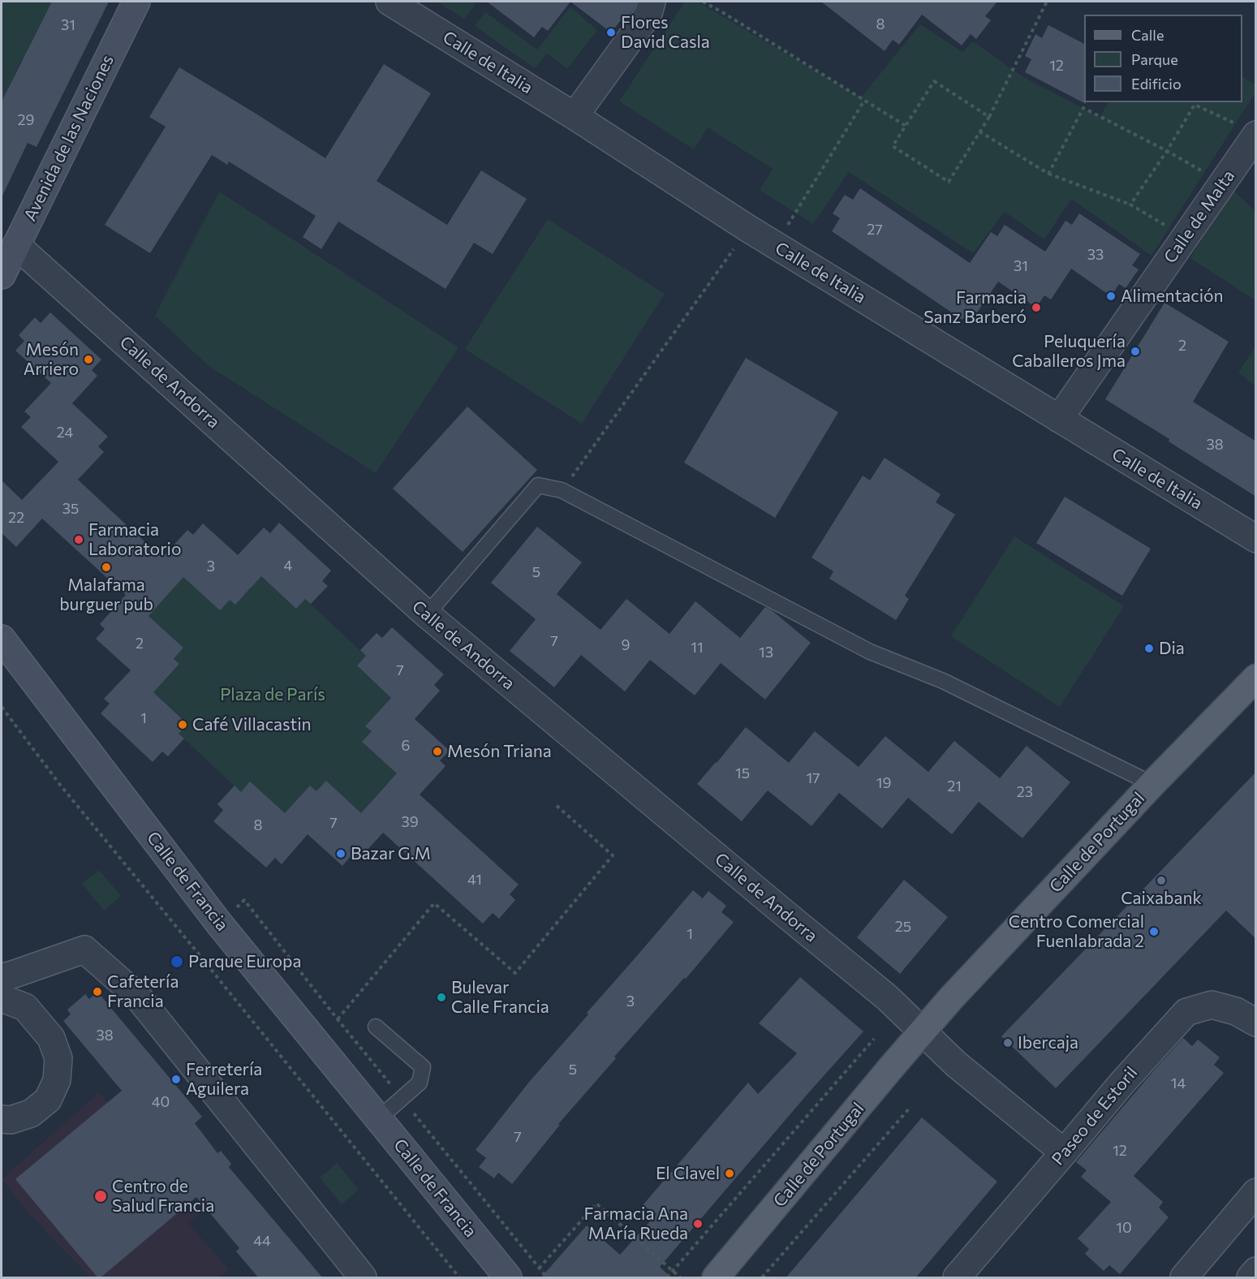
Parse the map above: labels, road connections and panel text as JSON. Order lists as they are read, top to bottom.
{
  "streets": {
    "main road": ["Avenida de las Naciones", "Calle de Portugal", "Calle de Francia"],
    "street": [
      "Calle de Italia",
      "Calle de Malta",
      "Calle de Andorra",
      "Paseo de Estoril"
    ]
  },
  "crossings": [
    ["Calle de Italia", "Calle de Malta"],
    ["Avenida de las Naciones", "Calle de Andorra"],
    ["Calle de Andorra", "Calle de Portugal"]
  ],
  "parks": ["Plaza de París"],
  "places": [
    "Flores David Casla",
    "Alimentación",
    "Farmacia Sanz Barberó",
    "Peluquería Caballeros Jma",
    "Mesón Arriero",
    "Farmacia Laboratorio",
    "Malafama burguer pub",
    "Dia",
    "Café Villacastin",
    "Mesón Triana",
    "Bazar G.M",
    "Caixabank",
    "Centro Comercial Fuenlabrada 2",
    "Parque Europa",
    "Cafetería Francia",
    "Bulevar Calle Francia",
    "Ibercaja",
    "Ferretería Aguilera",
    "El Clavel",
    "Centro de Salud Francia",
    "Farmacia Ana MAría Rueda"
  ],
  "house_numbers": [
    "8",
    "31",
    "12",
    "29",
    "27",
    "33",
    "31",
    "2",
    "24",
    "38",
    "35",
    "22",
    "4",
    "3",
    "5",
    "7",
    "2",
    "9",
    "11",
    "13",
    "7",
    "1",
    "6",
    "15",
    "17",
    "19",
    "21",
    "23",
    "39",
    "7",
    "8",
    "41",
    "25",
    "1",
    "3",
    "38",
    "5",
    "14",
    "40",
    "7",
    "12",
    "10",
    "44"
  ],
  "legend": ["Calle", "Parque", "Edificio"]
}
